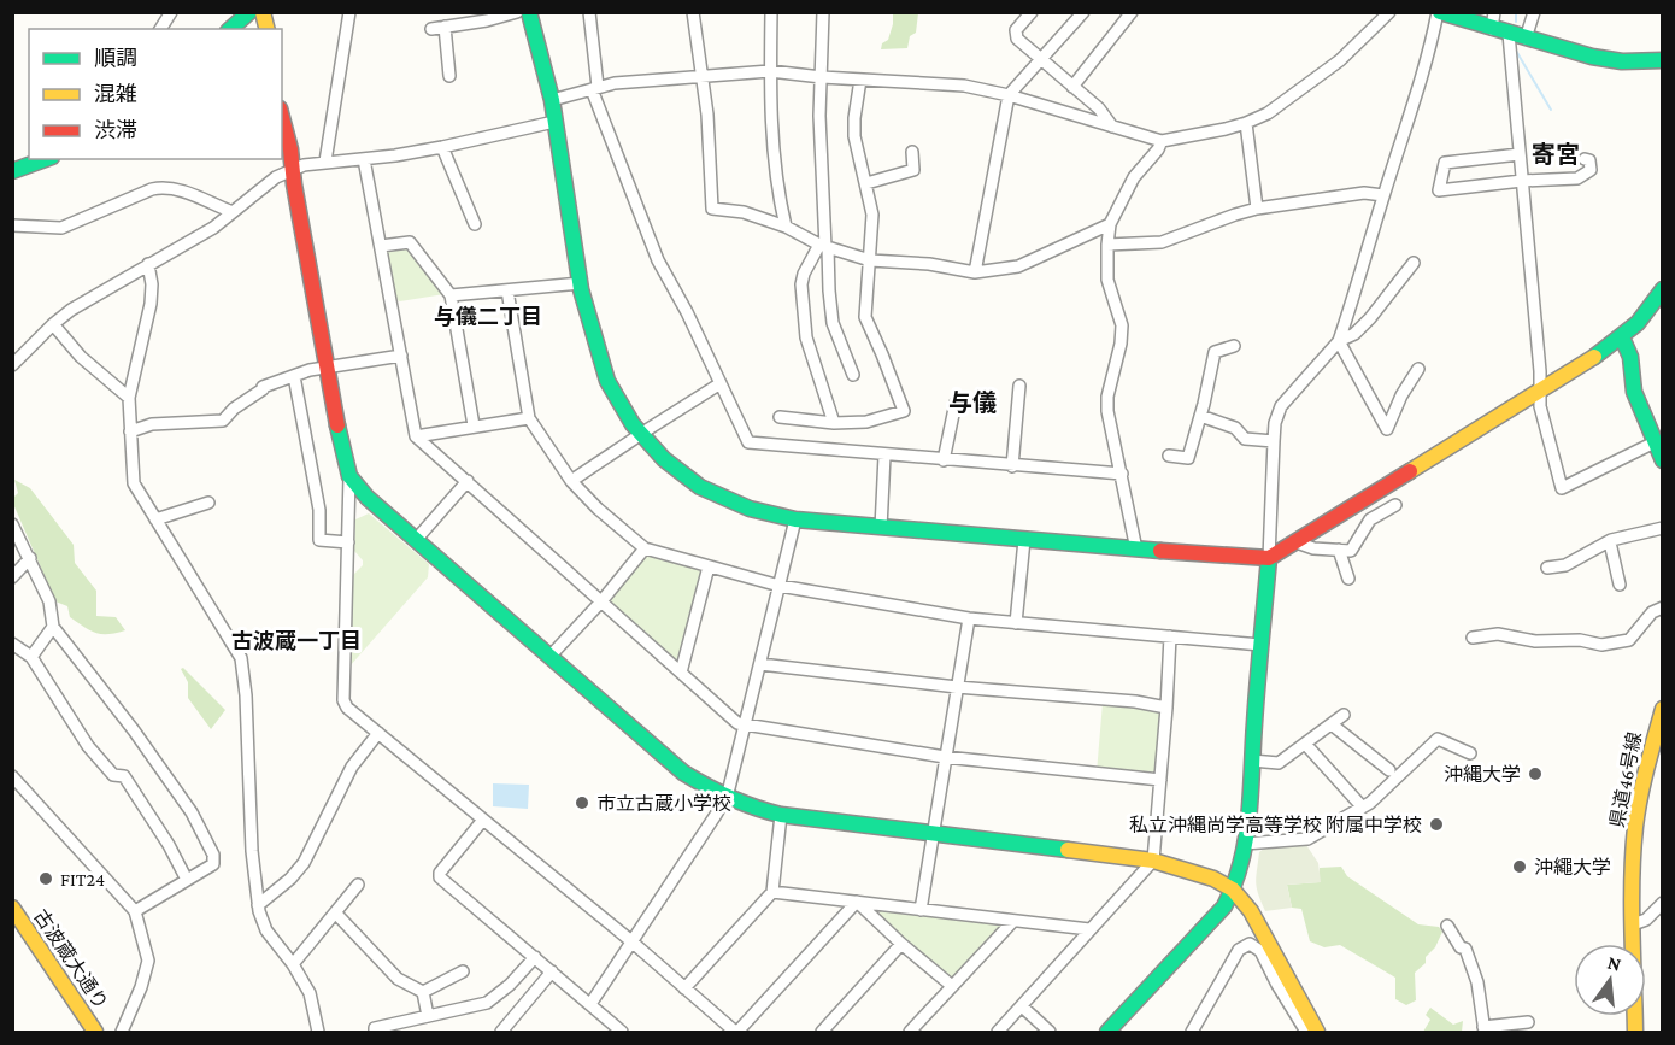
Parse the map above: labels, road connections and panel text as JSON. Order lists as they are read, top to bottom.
{
  "streets": {
    "main road": ["県道46号線", "古波蔵大通り"]
  },
  "districts": [
    "寄宮",
    "与儀二丁目",
    "与儀",
    "古波蔵一丁目"
  ],
  "places": [
    "沖縄大学",
    "市立古蔵小学校",
    "私立沖縄尚学高等学校 附属中学校",
    "沖繩大学",
    "FIT24"
  ],
  "legend": ["順調", "混雑", "渋滞"],
  "north": "top"
}
